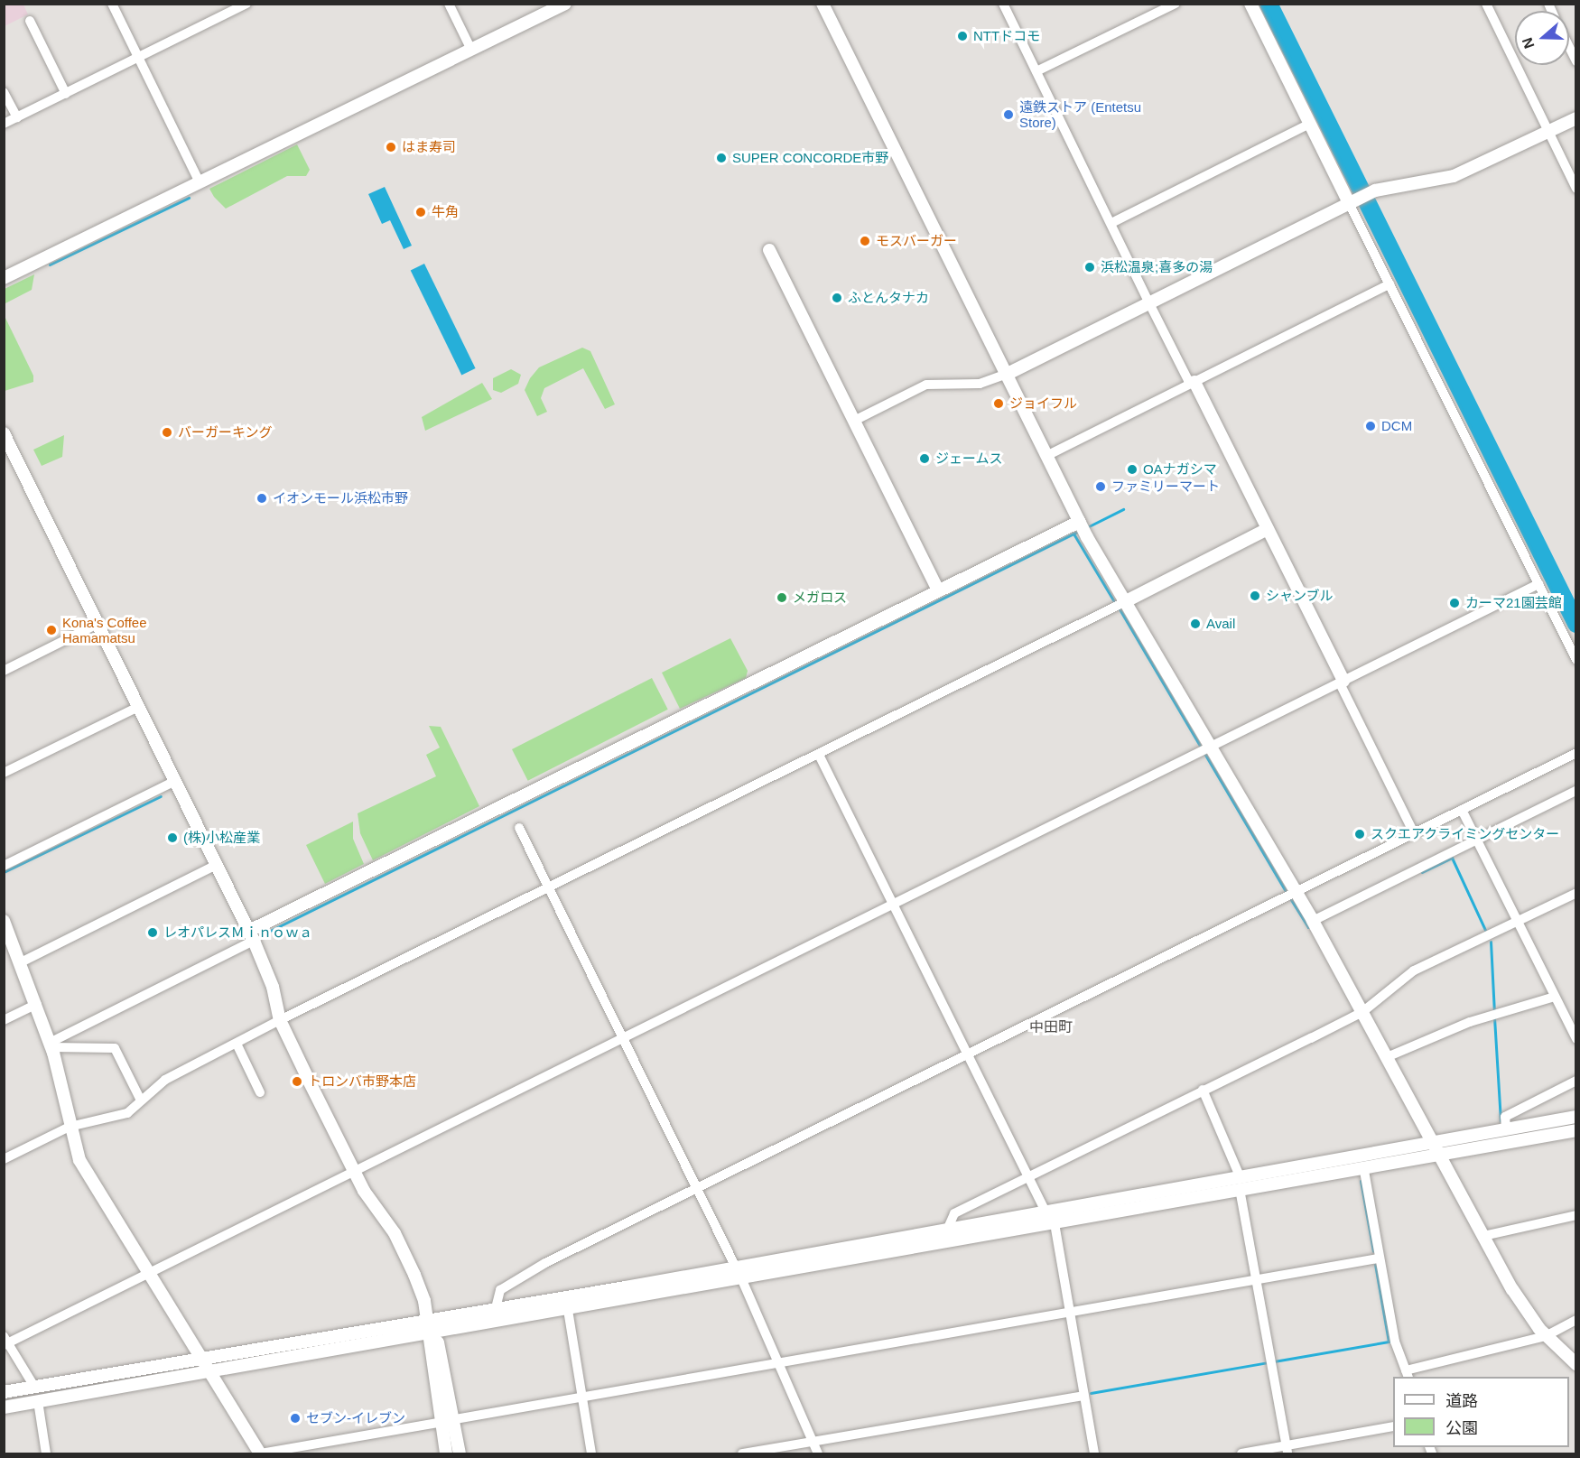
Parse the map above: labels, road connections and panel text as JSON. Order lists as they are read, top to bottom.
{
  "districts": ["中田町"],
  "places": [
    "NTTドコモ",
    "遠鉄ストア (Entetsu Store)",
    "はま寿司",
    "SUPER CONCORDE市野",
    "牛角",
    "モスバーガー",
    "浜松温泉;喜多の湯",
    "ふとんタナカ",
    "ジョイフル",
    "DCM",
    "バーガーキング",
    "ジェームス",
    "OAナガシマ",
    "ファミリーマート",
    "イオンモール浜松市野",
    "シャンブル",
    "メガロス",
    "カーマ21園芸館",
    "Avail",
    "Kona's Coffee Hamamatsu",
    "スクエアクライミングセンター",
    "(株)小松産業",
    "レオパレスＭｉｎｏｗａ",
    "トロンバ市野本店",
    "セブン-イレブン"
  ],
  "legend": ["道路", "公園"],
  "north": "left"
}
